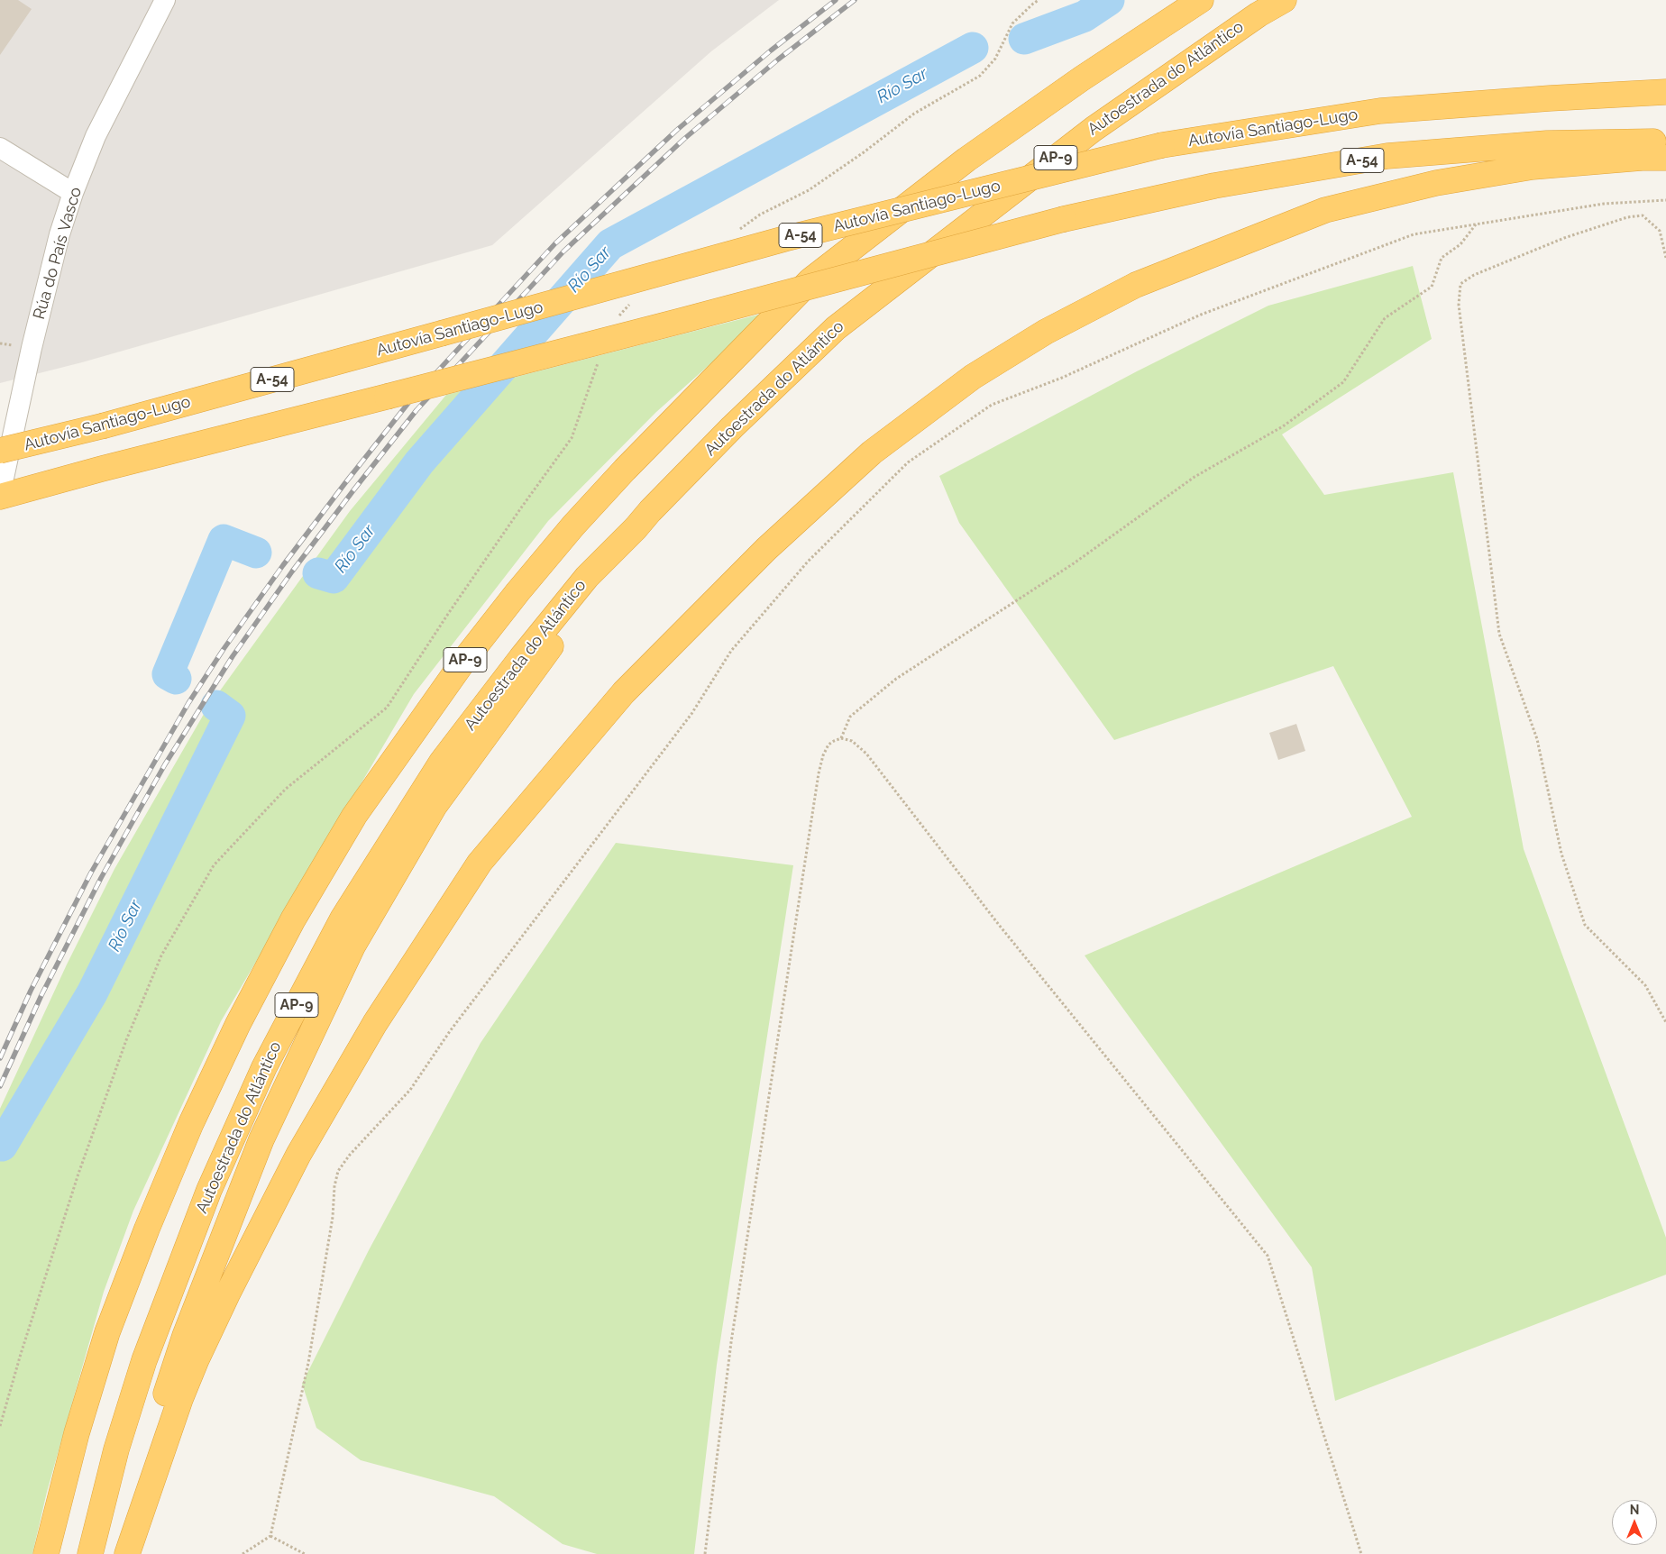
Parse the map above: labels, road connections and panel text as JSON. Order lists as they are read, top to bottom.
{
  "streets": {
    "highway": [
      "Autoestrada do Atlántico",
      "Autovía Santiago-Lugo",
      "AP-9",
      "A-54"
    ],
    "street": ["Rúa do País Vasco"]
  },
  "crossings": [
    ["A-54", "Rúa do País Vasco"]
  ],
  "water": ["Río Sar"],
  "north": "top"
}
